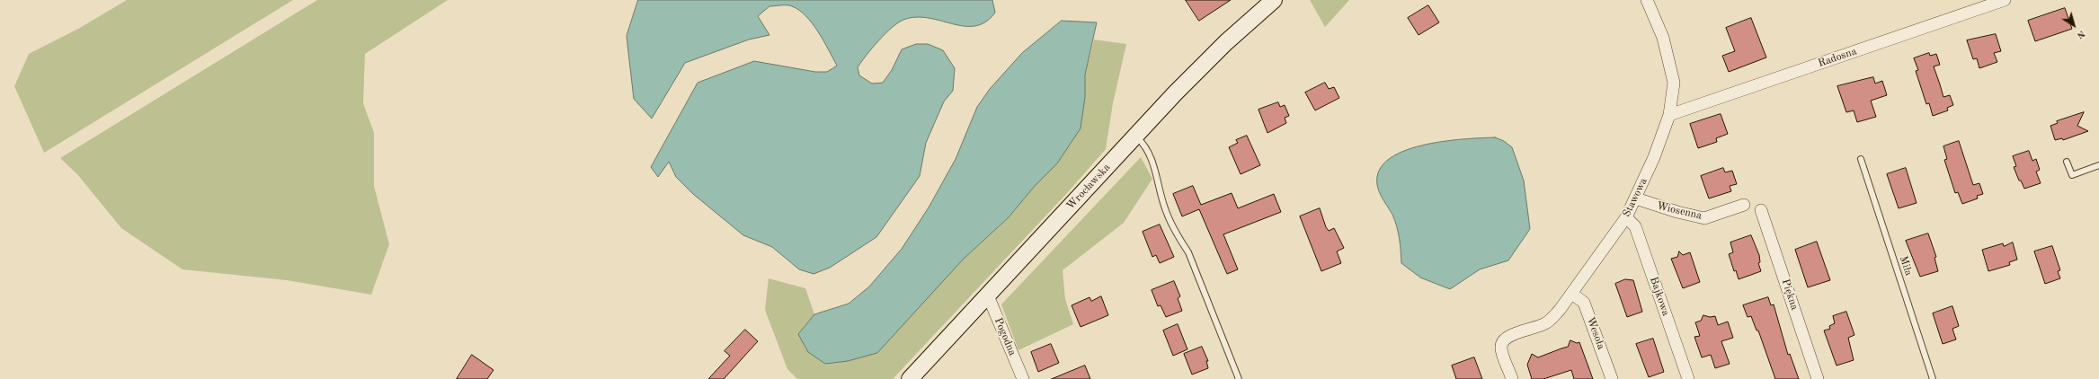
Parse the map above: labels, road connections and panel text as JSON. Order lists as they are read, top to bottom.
{
  "streets": {
    "main road": ["Wrocławska"],
    "street": [
      "Radosna",
      "Stawowa",
      "Wiosenna",
      "Piękna",
      "Bajkowa",
      "Wesoła",
      "Pogodna"
    ],
    "lane": ["Miła"]
  },
  "crossings": [
    ["Radosna", "Stawowa"],
    ["Wrocławska", "Pogodna"],
    ["Stawowa", "Wiosenna"],
    ["Stawowa", "Bajkowa"],
    ["Stawowa", "Wesoła"]
  ],
  "north": "bottom right"
}
